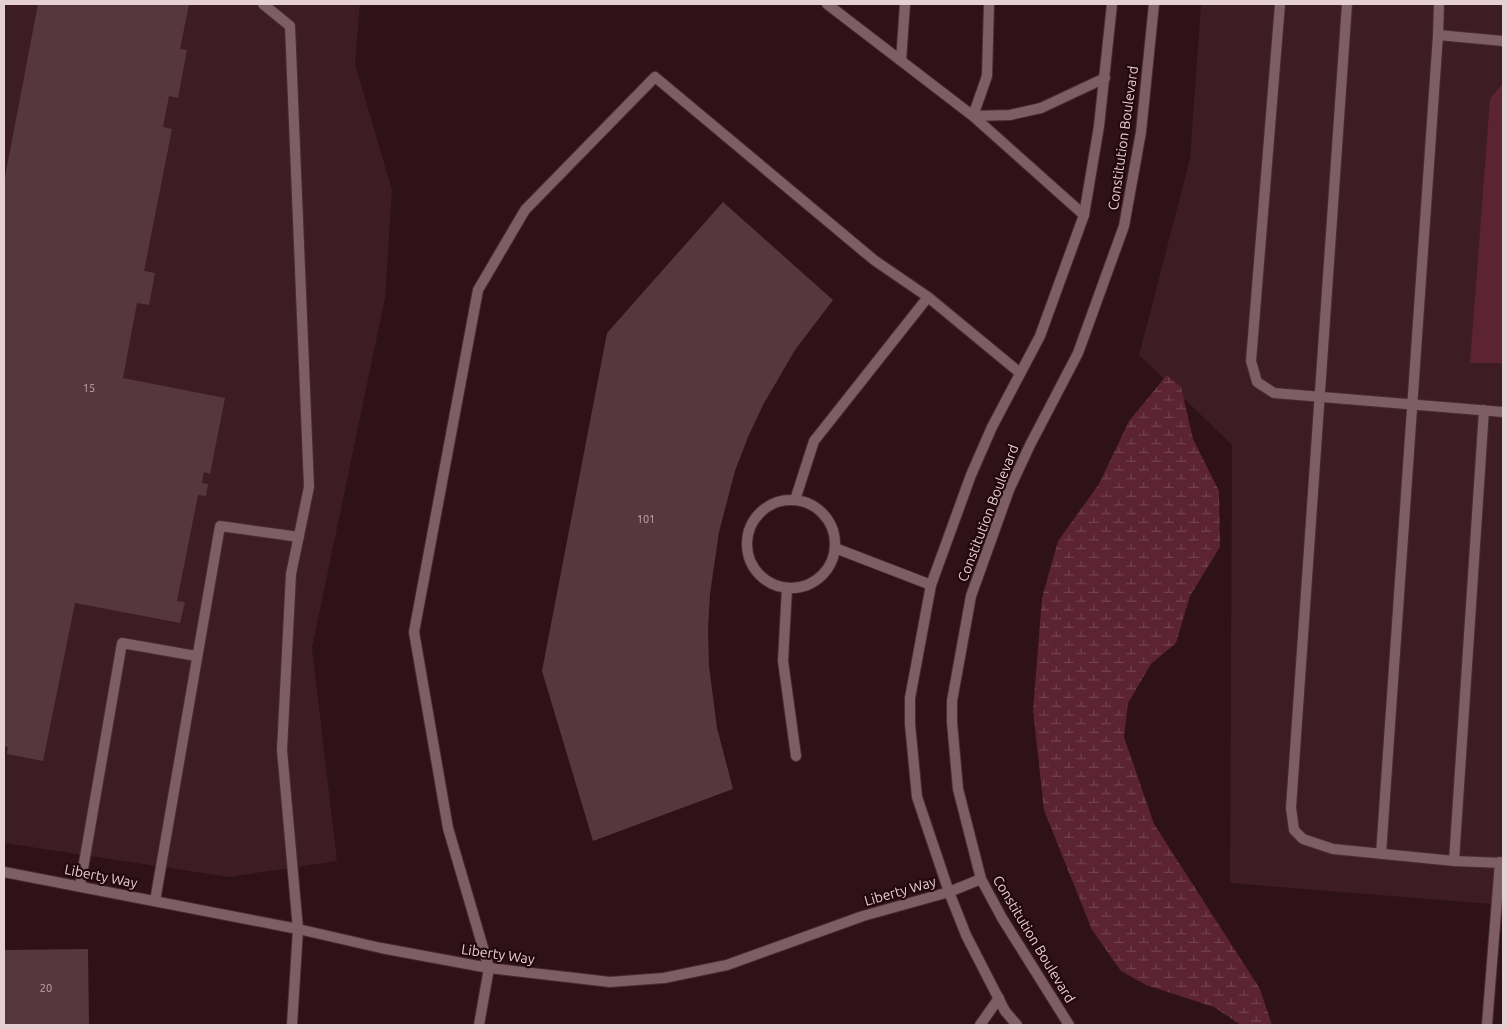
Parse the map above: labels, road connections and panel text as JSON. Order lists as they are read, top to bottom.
{
  "streets": {
    "street": ["Constitution Boulevard", "Liberty Way"]
  },
  "crossings": [
    ["Constitution Boulevard", "Liberty Way"]
  ],
  "house_numbers": ["15", "101", "20"]
}
